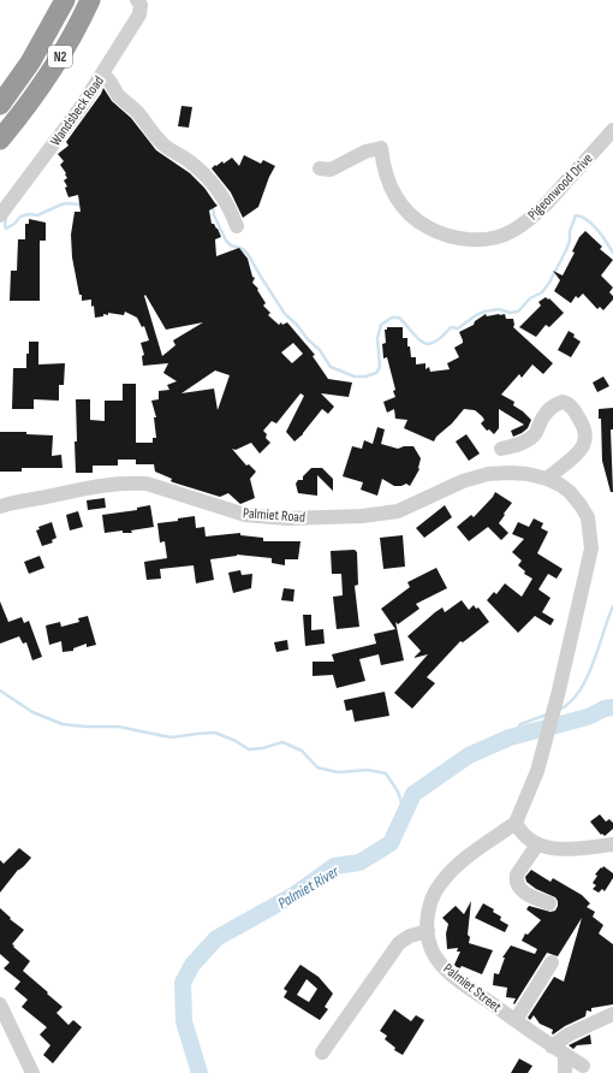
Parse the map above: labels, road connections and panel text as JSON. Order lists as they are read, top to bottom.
{
  "streets": {
    "highway": ["N2"],
    "street": [
      "Wandsbeck Road",
      "Pigeonwood Drive",
      "Palmiet Road",
      "Palmiet Street"
    ]
  },
  "crossings": [
    ["Palmiet Road", "Palmiet Street"]
  ],
  "water": ["Palmiet River"]
}
